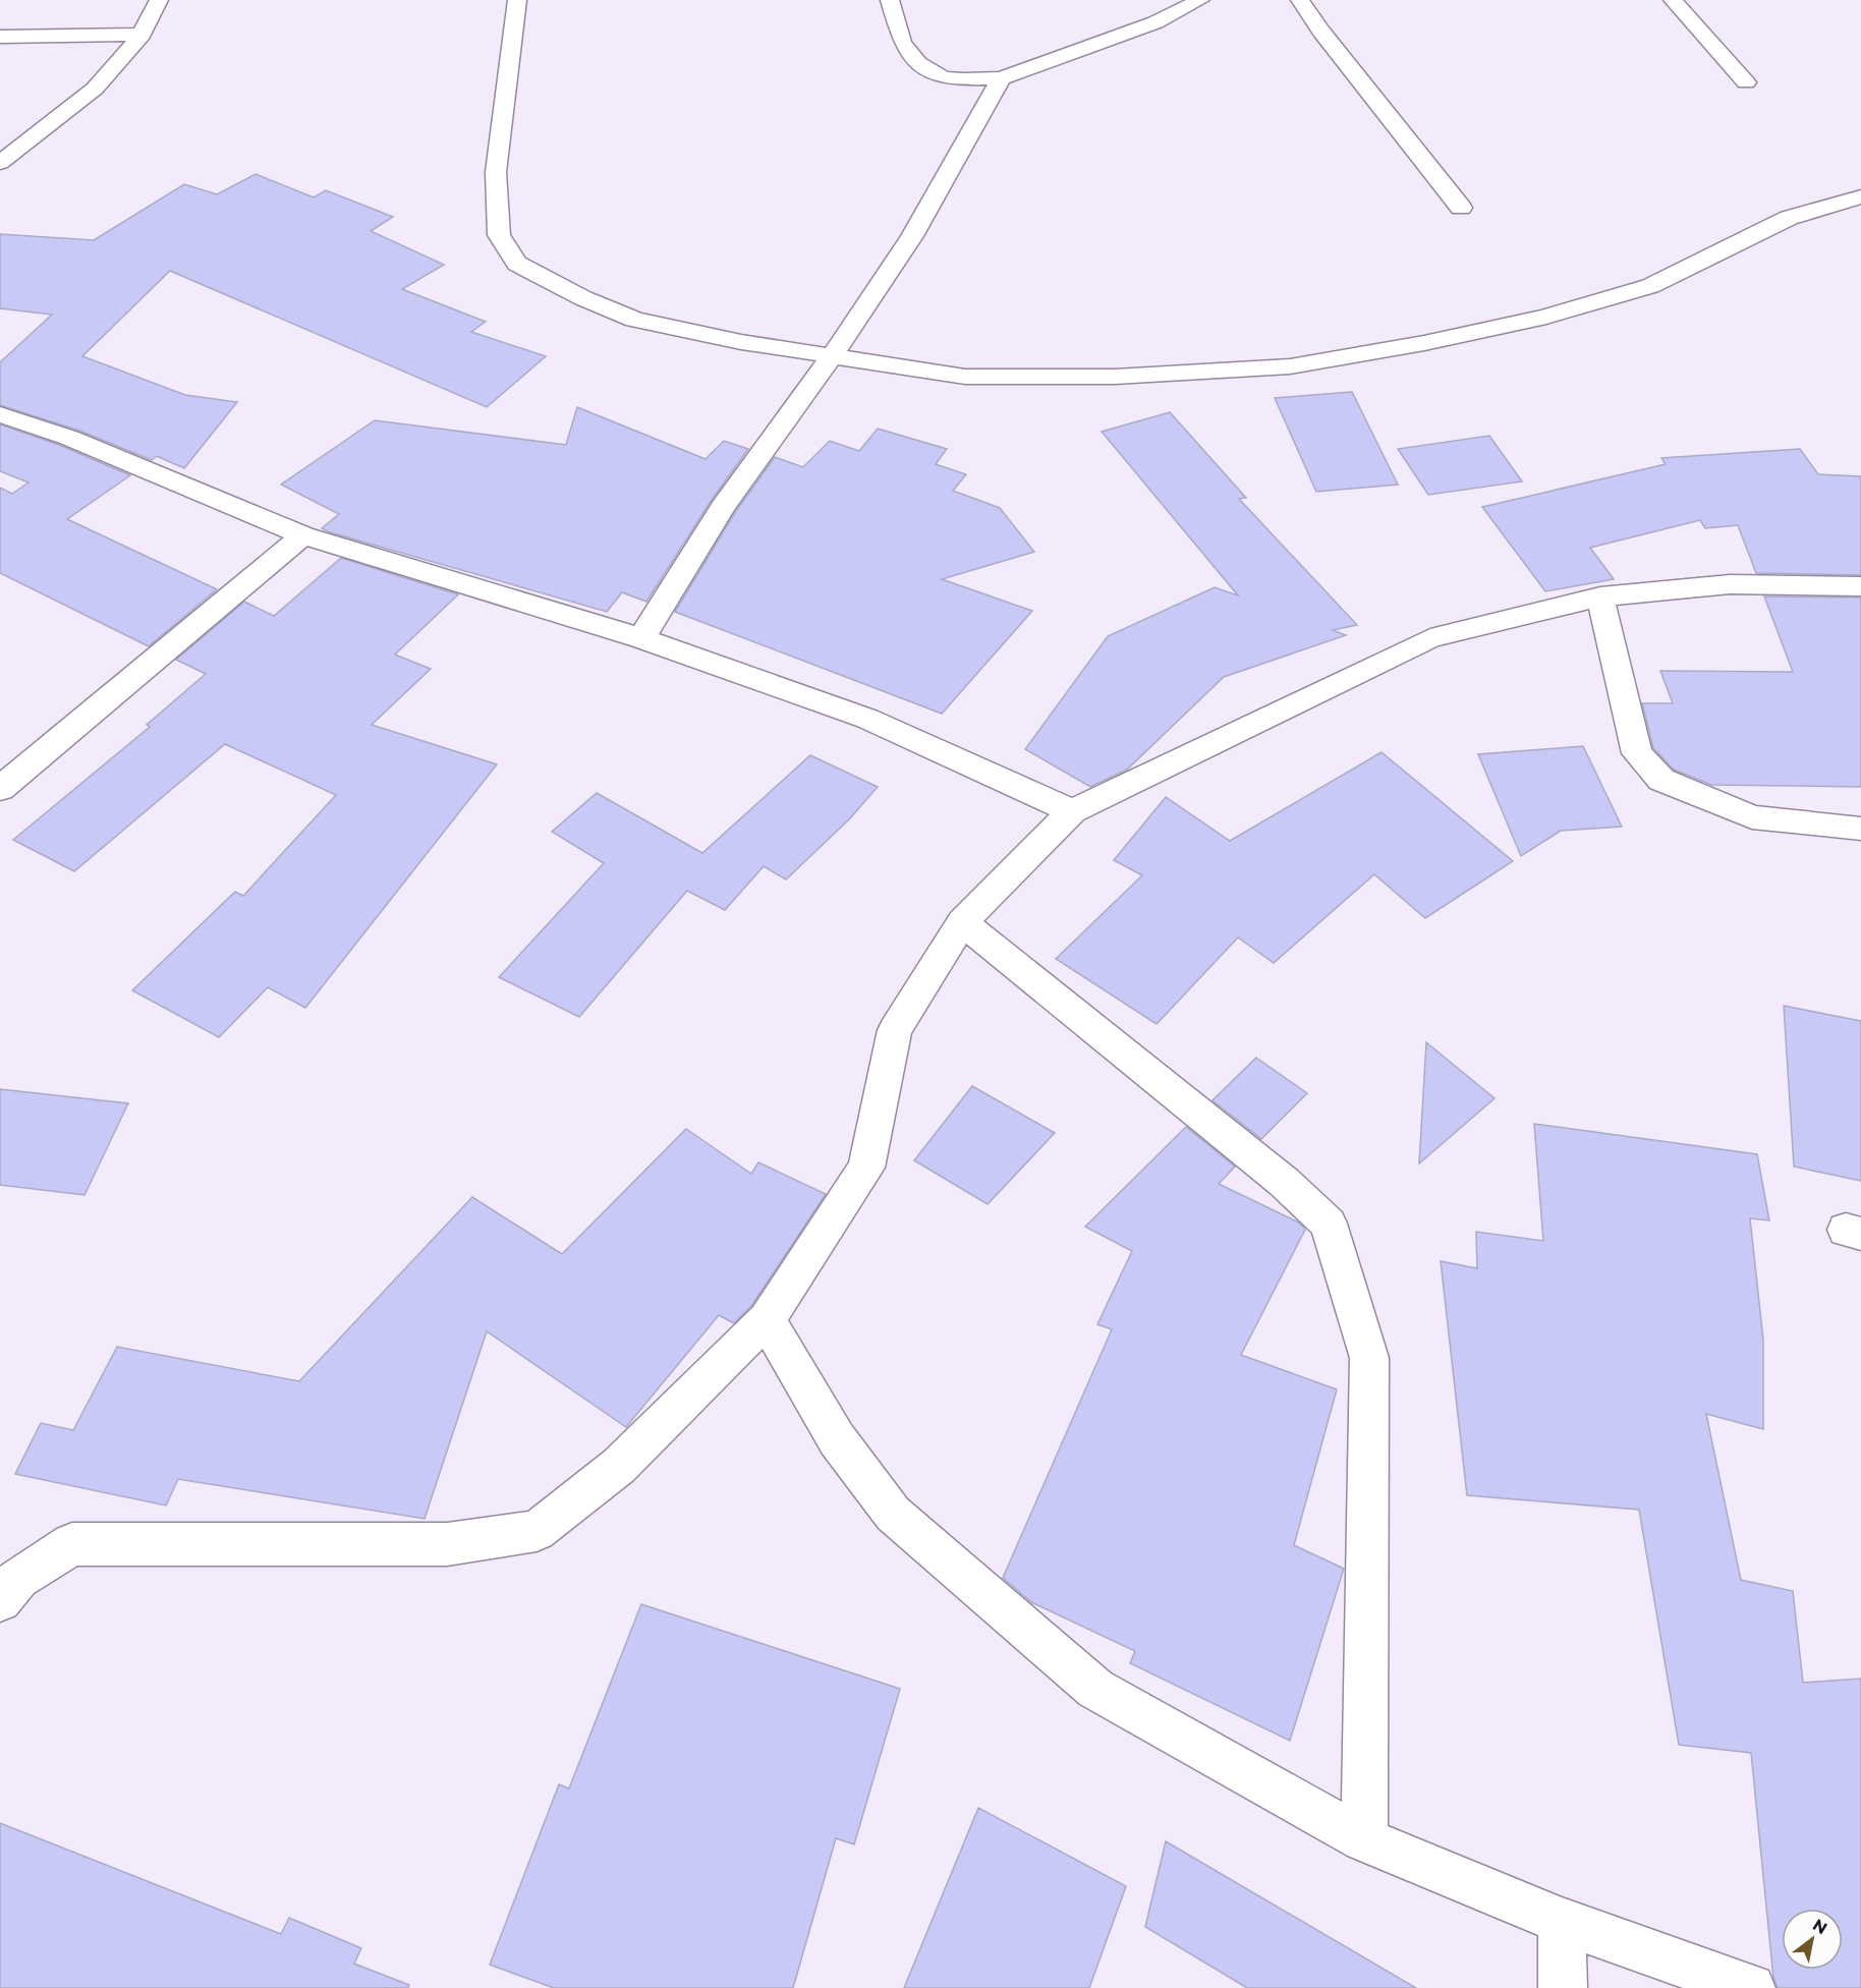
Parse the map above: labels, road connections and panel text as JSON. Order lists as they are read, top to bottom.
{
  "north": "top right"
}
